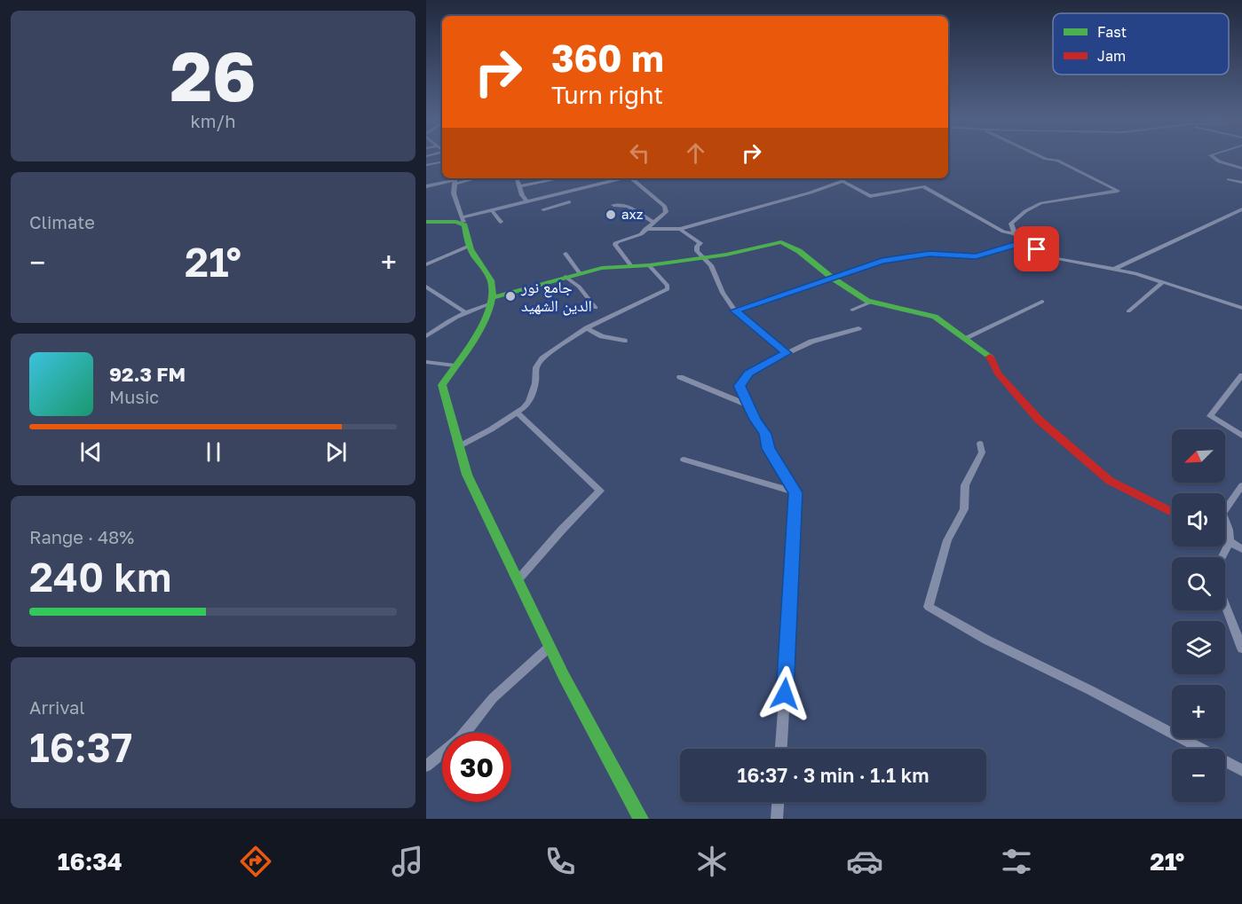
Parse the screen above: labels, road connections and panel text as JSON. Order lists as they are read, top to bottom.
{
  "places": ["axz", "جامع نور الدين الشهيد"],
  "legend": ["Fast", "Jam"],
  "north": "bottom left",
  "page": {
    "tile": [
      ["26", "km/h"],
      "Climate",
      ["Range · 48%", "240 km"],
      ["Arrival", "16:37"]
    ],
    "turn": ["360 m", "Turn right"],
    "heat": ["−", "21°", "+"],
    "song": ["92.3 FM", "Music"],
    "map_buttons": ["+", "−"],
    "limit": "30",
    "trip": "16:37 · 3 min · 1.1 km",
    "tabs": ["16:34", "21°"]
  }
}
